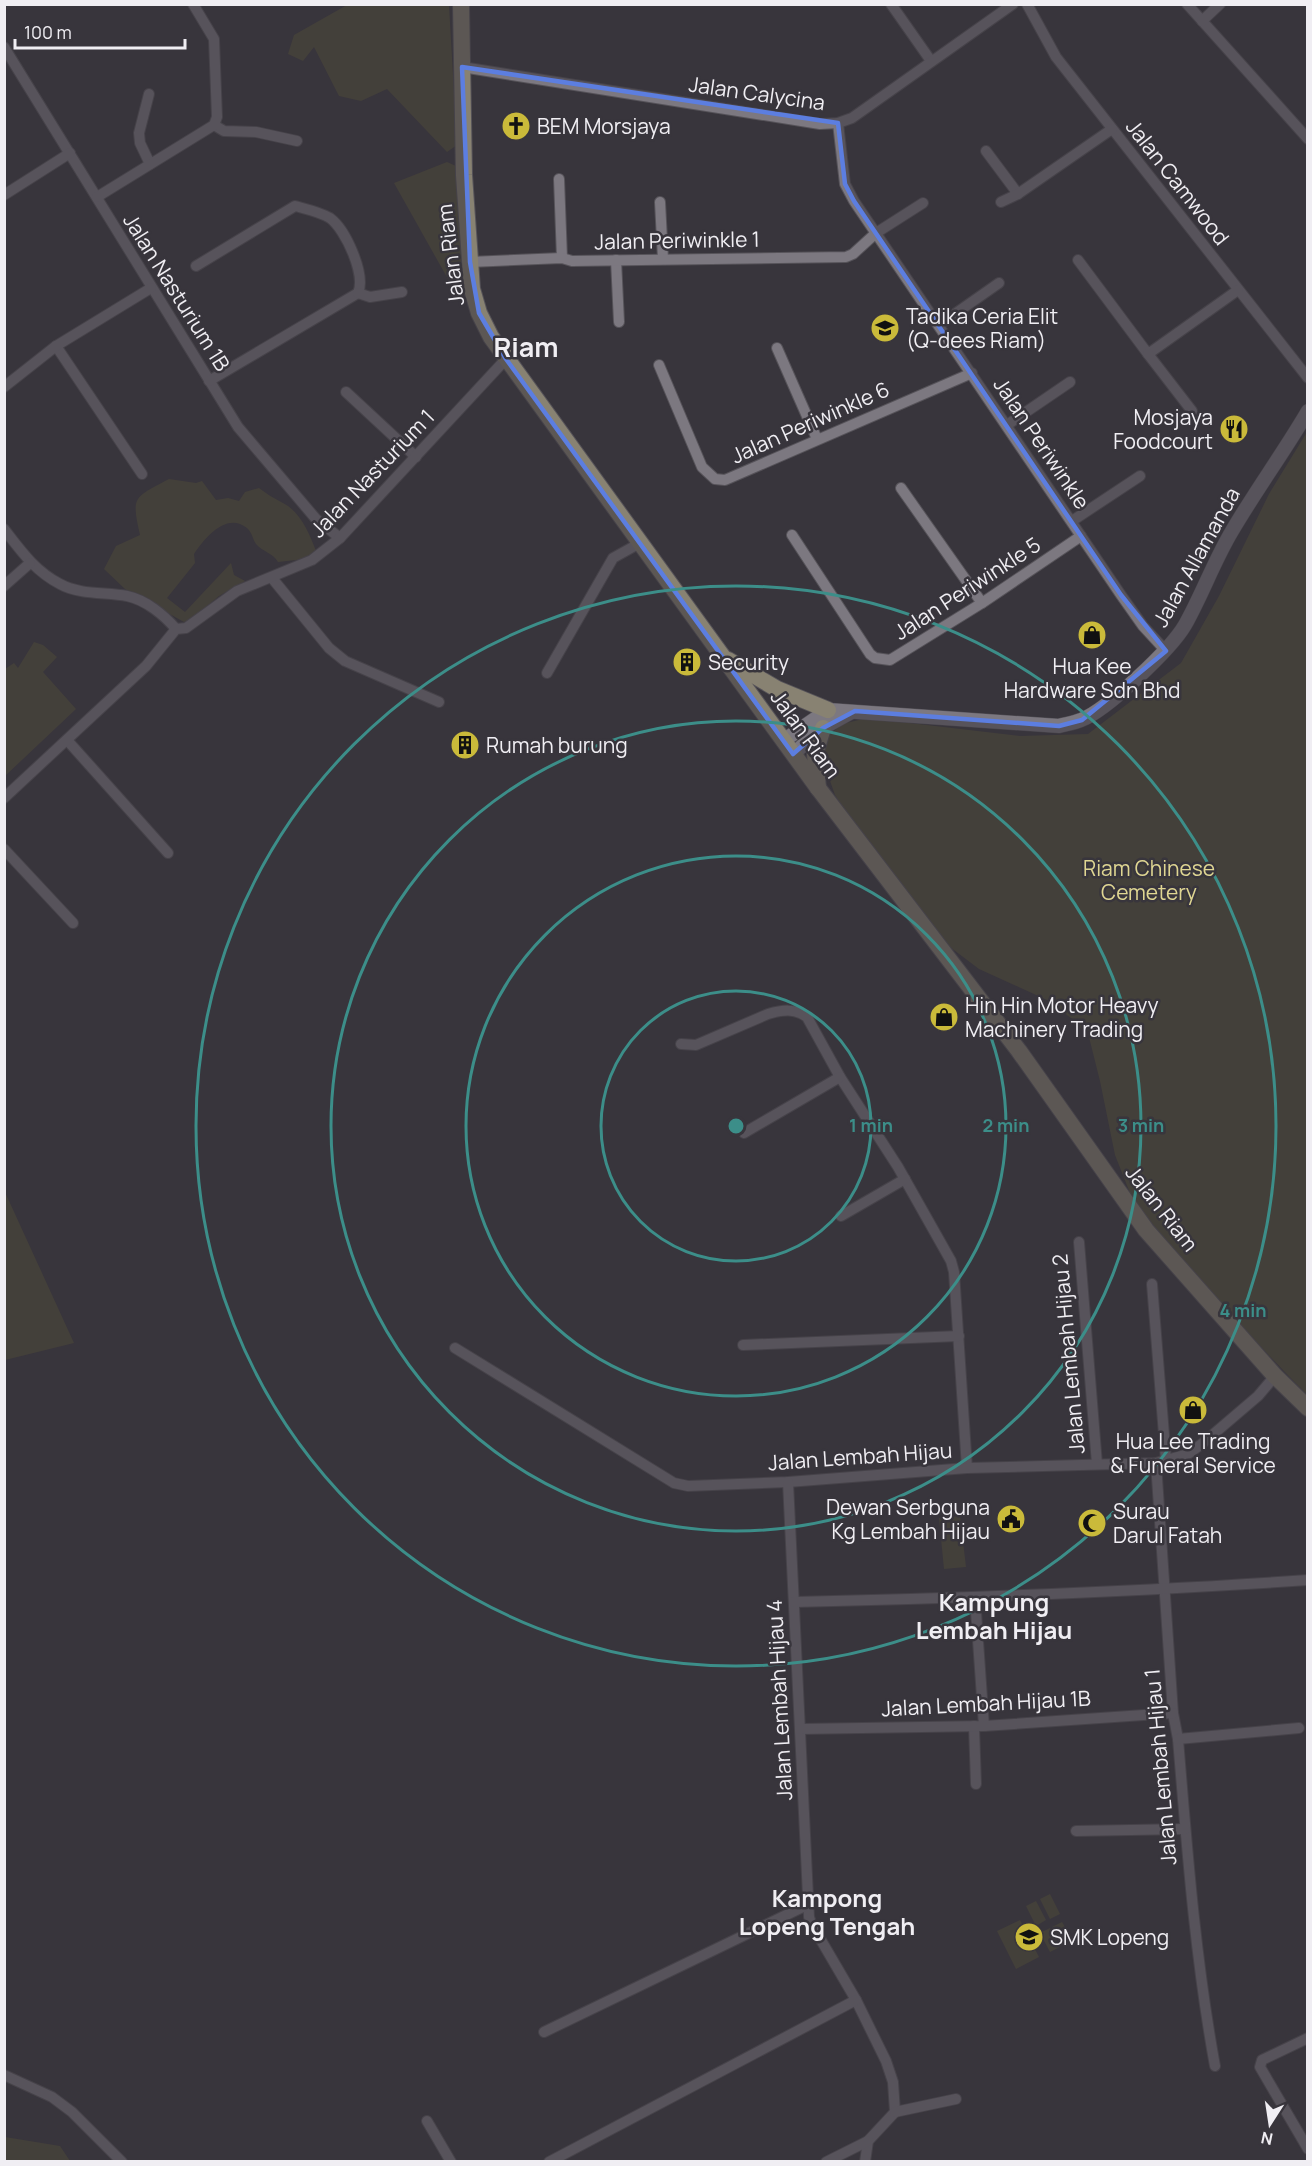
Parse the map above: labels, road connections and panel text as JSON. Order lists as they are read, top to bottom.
{
  "streets": {
    "main road": ["Jalan Riam"],
    "street": [
      "Jalan Calycina",
      "Jalan Camwood",
      "Jalan Periwinkle 1",
      "Jalan Nasturium 1B",
      "Jalan Periwinkle 6",
      "Jalan Periwinkle",
      "Jalan Nasturium 1",
      "Jalan Allamanda",
      "Jalan Periwinkle 5",
      "Jalan Lembah Hijau 2",
      "Jalan Lembah Hijau",
      "Jalan Lembah Hijau 4",
      "Jalan Lembah Hijau 1B",
      "Jalan Lembah Hijau 1"
    ]
  },
  "crossings": [
    ["Jalan Calycina", "Jalan Riam"],
    ["Jalan Calycina", "Jalan Periwinkle"],
    ["Jalan Periwinkle 1", "Jalan Riam"],
    ["Jalan Periwinkle 1", "Jalan Periwinkle"],
    ["Jalan Riam", "Jalan Nasturium 1"],
    ["Jalan Riam", "Jalan Lembah Hijau"],
    ["Jalan Nasturium 1B", "Jalan Nasturium 1"],
    ["Jalan Periwinkle 6", "Jalan Periwinkle"],
    ["Jalan Periwinkle", "Jalan Allamanda"],
    ["Jalan Periwinkle", "Jalan Periwinkle 5"],
    ["Jalan Lembah Hijau 2", "Jalan Lembah Hijau"],
    ["Jalan Lembah Hijau", "Jalan Lembah Hijau 4"],
    ["Jalan Lembah Hijau", "Jalan Lembah Hijau 1"],
    ["Jalan Lembah Hijau 4", "Jalan Lembah Hijau 1B"],
    ["Jalan Lembah Hijau 1B", "Jalan Lembah Hijau 1"]
  ],
  "districts": ["Riam", "Kampung Lembah Hijau", "Kampong Lopeng Tengah"],
  "parks": ["Riam Chinese Cemetery"],
  "places": {
    "church": ["BEM Morsjaya"],
    "school or university": ["Tadika Ceria Elit (Q-dees Riam)", "SMK Lopeng"],
    "restaurant": ["Mosjaya Foodcourt"],
    "shop": ["Hua Kee Hardware Sdn Bhd", "Hin Hin Motor Heavy Machinery Trading", "Hua Lee Trading & Funeral Service"],
    "building": ["Security", "Rumah burung"],
    "public building": ["Dewan Serbguna Kg Lembah Hijau"],
    "mosque": ["Surau Darul Fatah"]
  },
  "scale_bar": "100 m",
  "north": "bottom",
  "rings": [
    "1 min",
    "2 min",
    "3 min",
    "4 min"
  ]
}
